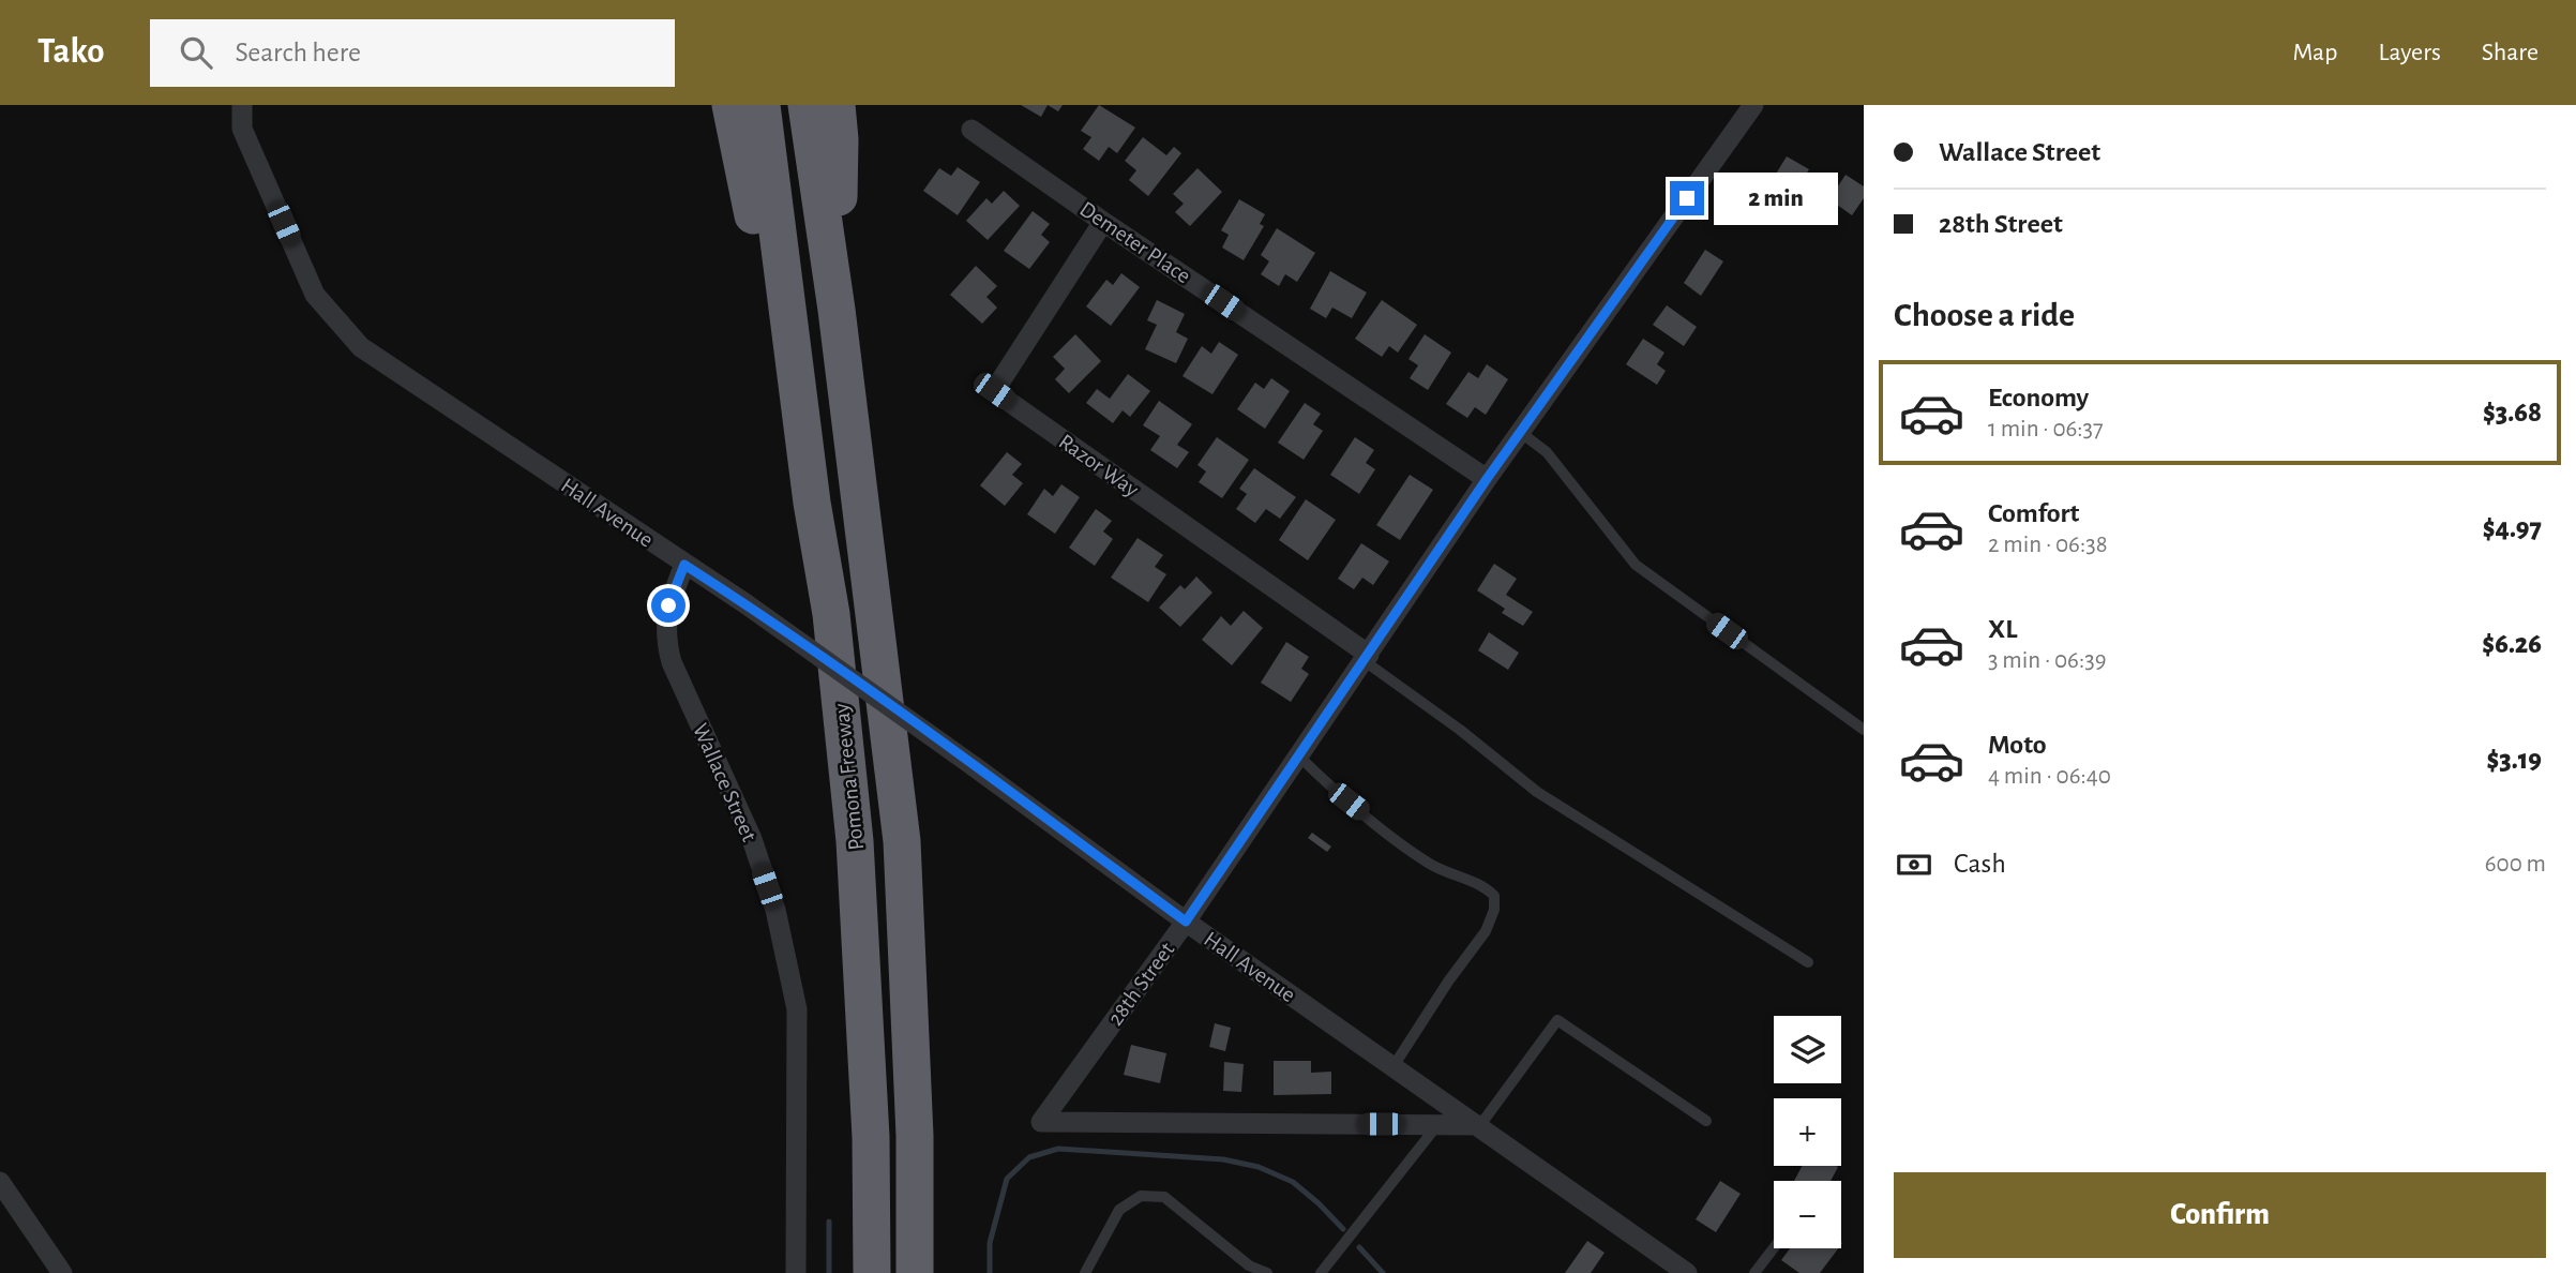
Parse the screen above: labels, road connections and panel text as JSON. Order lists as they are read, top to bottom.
{
  "streets": {
    "highway": ["Pomona Freeway"],
    "street": [
      "Demeter Place",
      "Razor Way",
      "Hall Avenue",
      "Wallace Street",
      "28th Street"
    ]
  },
  "crossings": [
    ["Demeter Place", "Razor Way"],
    ["Demeter Place", "28th Street"],
    ["Razor Way", "28th Street"],
    ["Hall Avenue", "Wallace Street"],
    ["Hall Avenue", "28th Street"]
  ],
  "page": {
    "header": "Tako",
    "search": "Search here",
    "nav": ["Map", "Layers", "Share"],
    "banner": ["Wallace Street", "28th Street"],
    "bubble": "2 min",
    "heading": "Choose a ride",
    "list": [
      {
        "name": "Economy",
        "note": "1 min · 06:37",
        "value": "$3.68"
      },
      {
        "name": "Comfort",
        "note": "2 min · 06:38",
        "value": "$4.97"
      },
      {
        "name": "XL",
        "note": "3 min · 06:39",
        "value": "$6.26"
      },
      {
        "name": "Moto",
        "note": "4 min · 06:40",
        "value": "$3.19"
      }
    ],
    "pay": ["Cash", "600 m"],
    "map_buttons": ["+", "−"],
    "buttons": "Confirm"
  }
}
